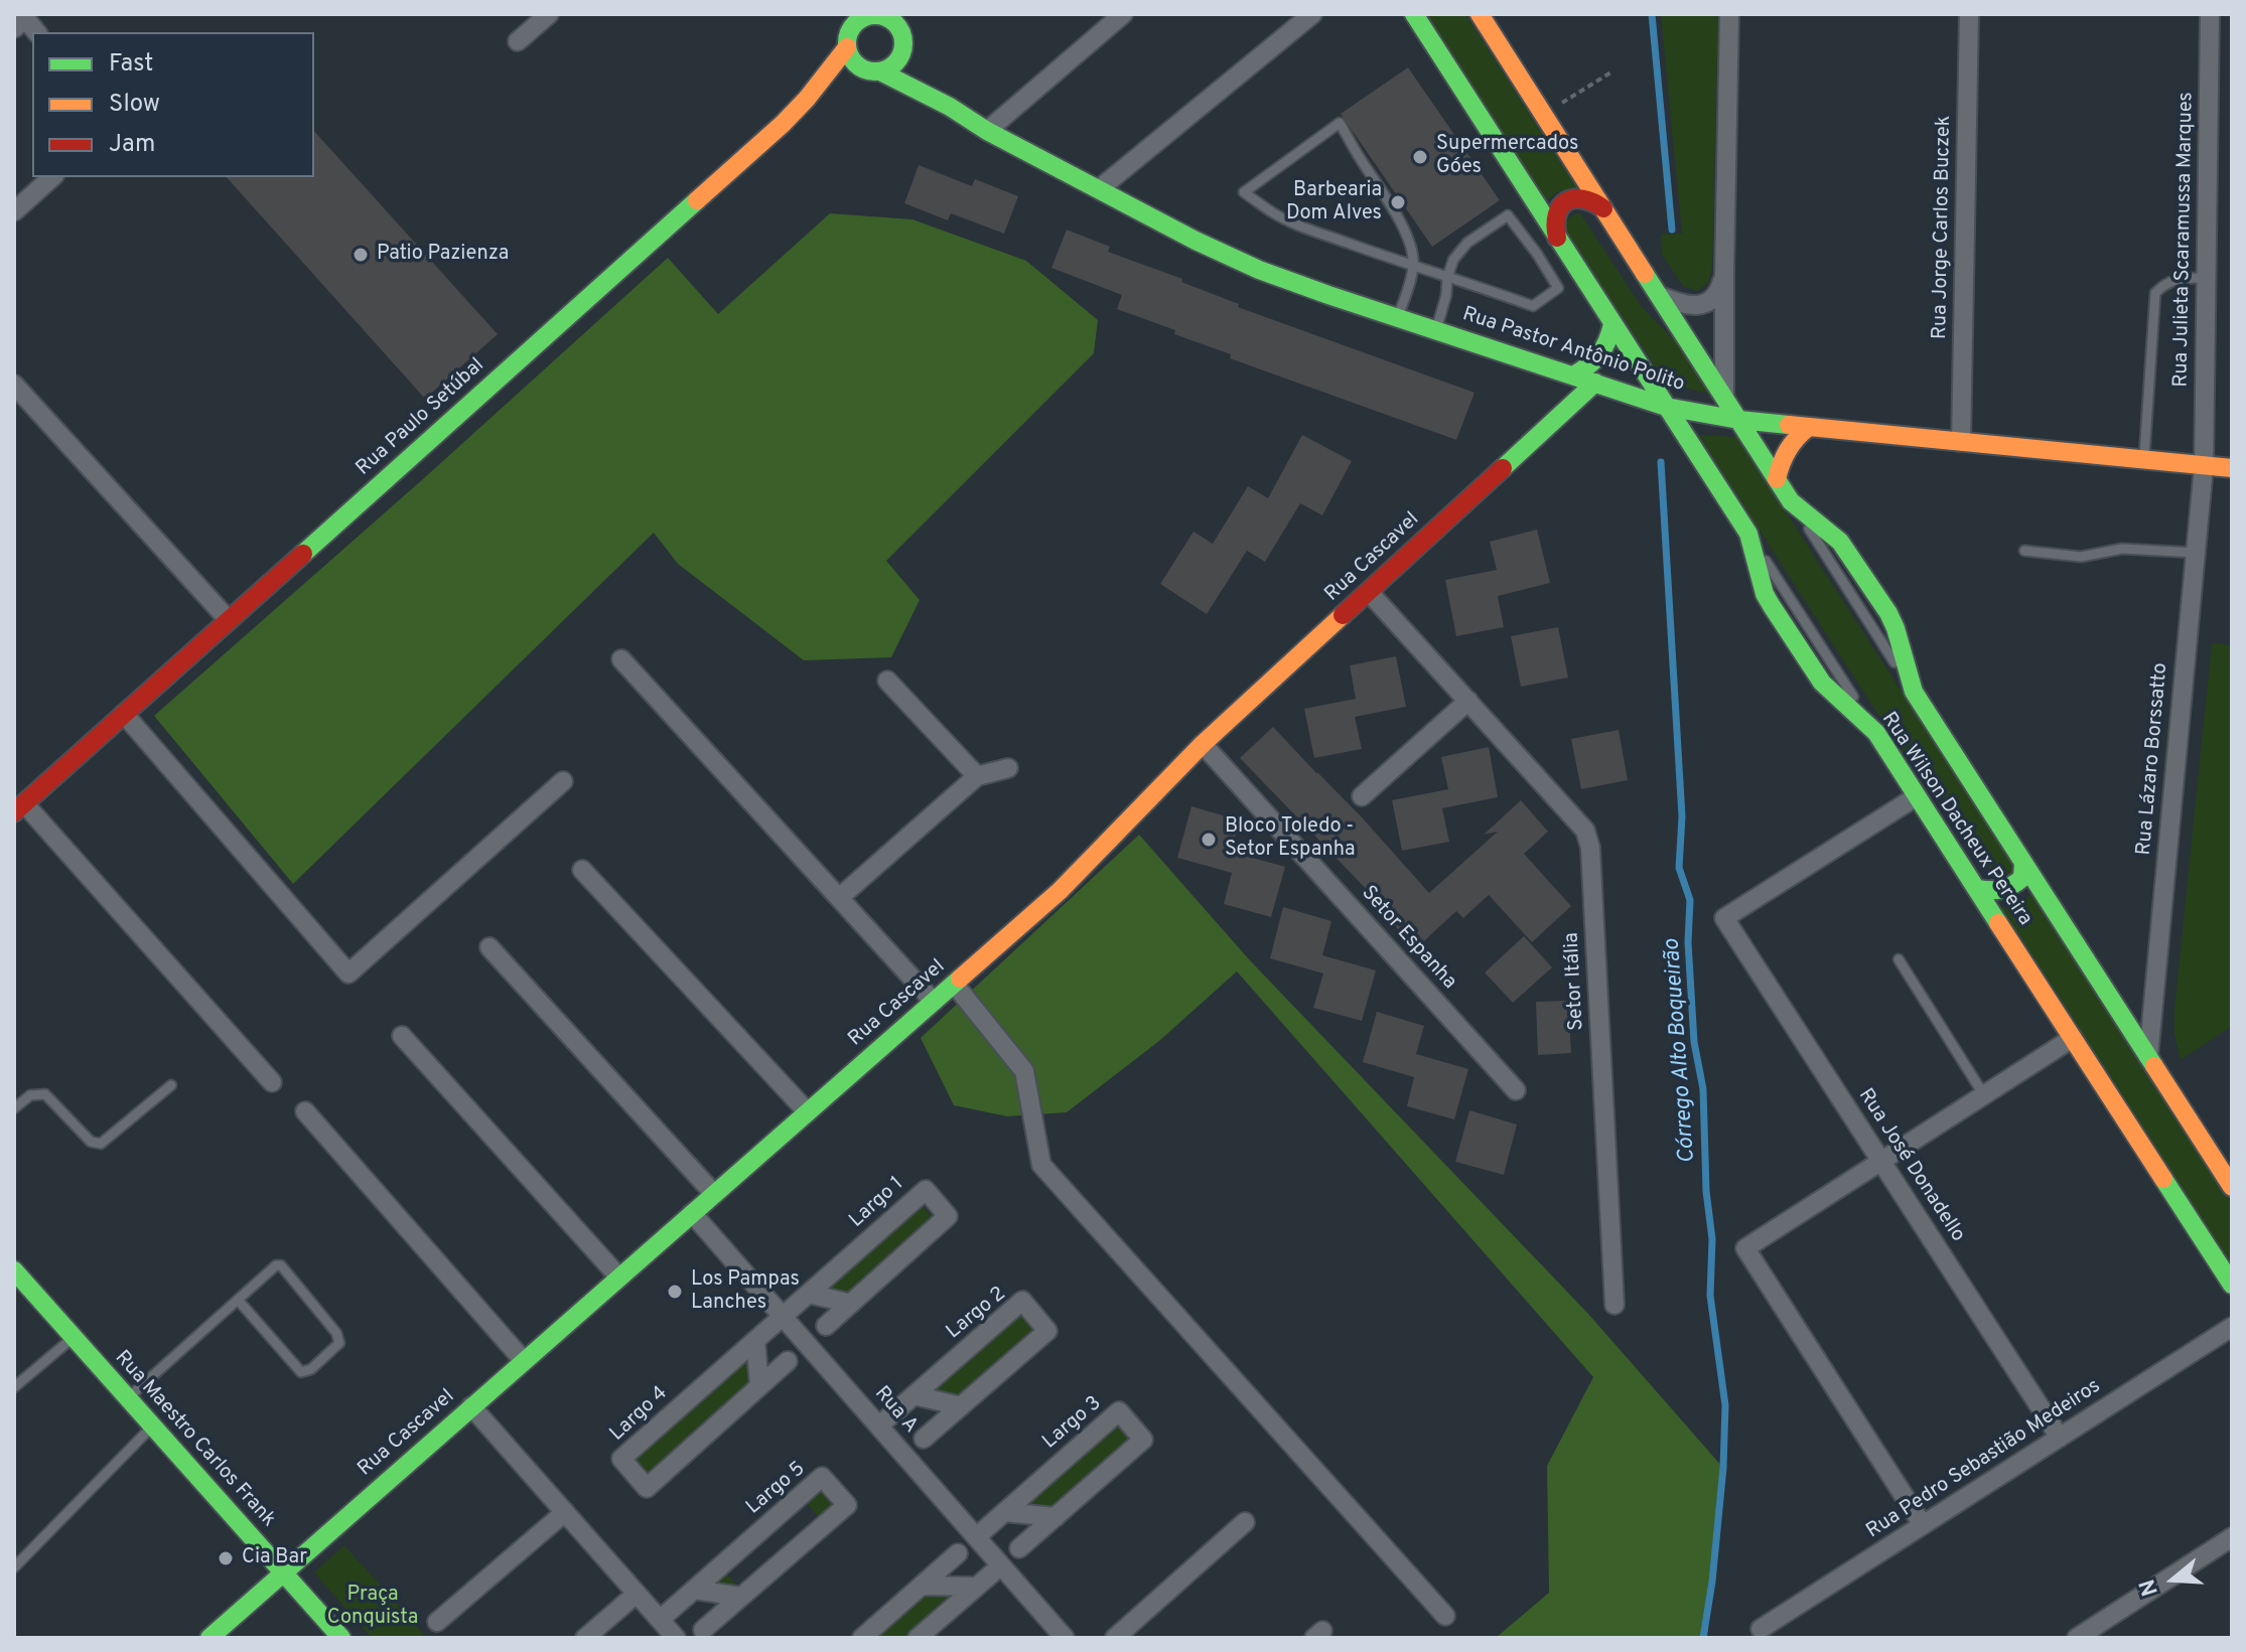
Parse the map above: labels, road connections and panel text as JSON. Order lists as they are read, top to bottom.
{
  "streets": {
    "main road": [
      "Rua Pastor Antônio Polito",
      "Rua Paulo Setúbal",
      "Rua Cascavel",
      "Rua Wilson Dacheux Pereira",
      "Rua Maestro Carlos Frank"
    ],
    "street": [
      "Rua Jorge Carlos Buczek",
      "Rua Julieta Scaramussa Marques",
      "Rua Lázaro Borssatto",
      "Setor Espanha",
      "Setor Itália",
      "Rua José Donadello",
      "Largo 1",
      "Largo 2",
      "Rua A",
      "Largo 4",
      "Largo 3",
      "Rua Pedro Sebastião Medeiros",
      "Largo 5"
    ]
  },
  "crossings": [
    ["Rua Jorge Carlos Buczek", "Rua Pastor Antônio Polito"],
    ["Rua Julieta Scaramussa Marques", "Rua Pastor Antônio Polito"],
    ["Rua Julieta Scaramussa Marques", "Rua Lázaro Borssatto"],
    ["Rua Pastor Antônio Polito", "Rua Paulo Setúbal"],
    ["Rua Pastor Antônio Polito", "Rua Cascavel"],
    ["Rua Pastor Antônio Polito", "Rua Lázaro Borssatto"],
    ["Rua Pastor Antônio Polito", "Rua Wilson Dacheux Pereira"],
    ["Rua Cascavel", "Setor Espanha"],
    ["Rua Cascavel", "Setor Itália"],
    ["Rua Cascavel", "Rua A"],
    ["Rua Cascavel", "Rua Maestro Carlos Frank"],
    ["Rua Lázaro Borssatto", "Rua Wilson Dacheux Pereira"],
    ["Rua Wilson Dacheux Pereira", "Rua José Donadello"],
    ["Rua José Donadello", "Rua Pedro Sebastião Medeiros"],
    ["Largo 1", "Rua A"],
    ["Largo 1", "Largo 4"],
    ["Largo 2", "Rua A"],
    ["Rua A", "Largo 4"],
    ["Rua A", "Largo 3"]
  ],
  "water": ["Córrego Alto Boqueirão"],
  "parks": ["Praça Conquista"],
  "places": [
    "Supermercados Góes",
    "Barbearia Dom Alves",
    "Patio Pazienza",
    "Bloco Toledo - Setor Espanha",
    "Los Pampas Lanches",
    "Cia Bar"
  ],
  "legend": ["Fast", "Slow", "Jam"],
  "north": "left"
}
